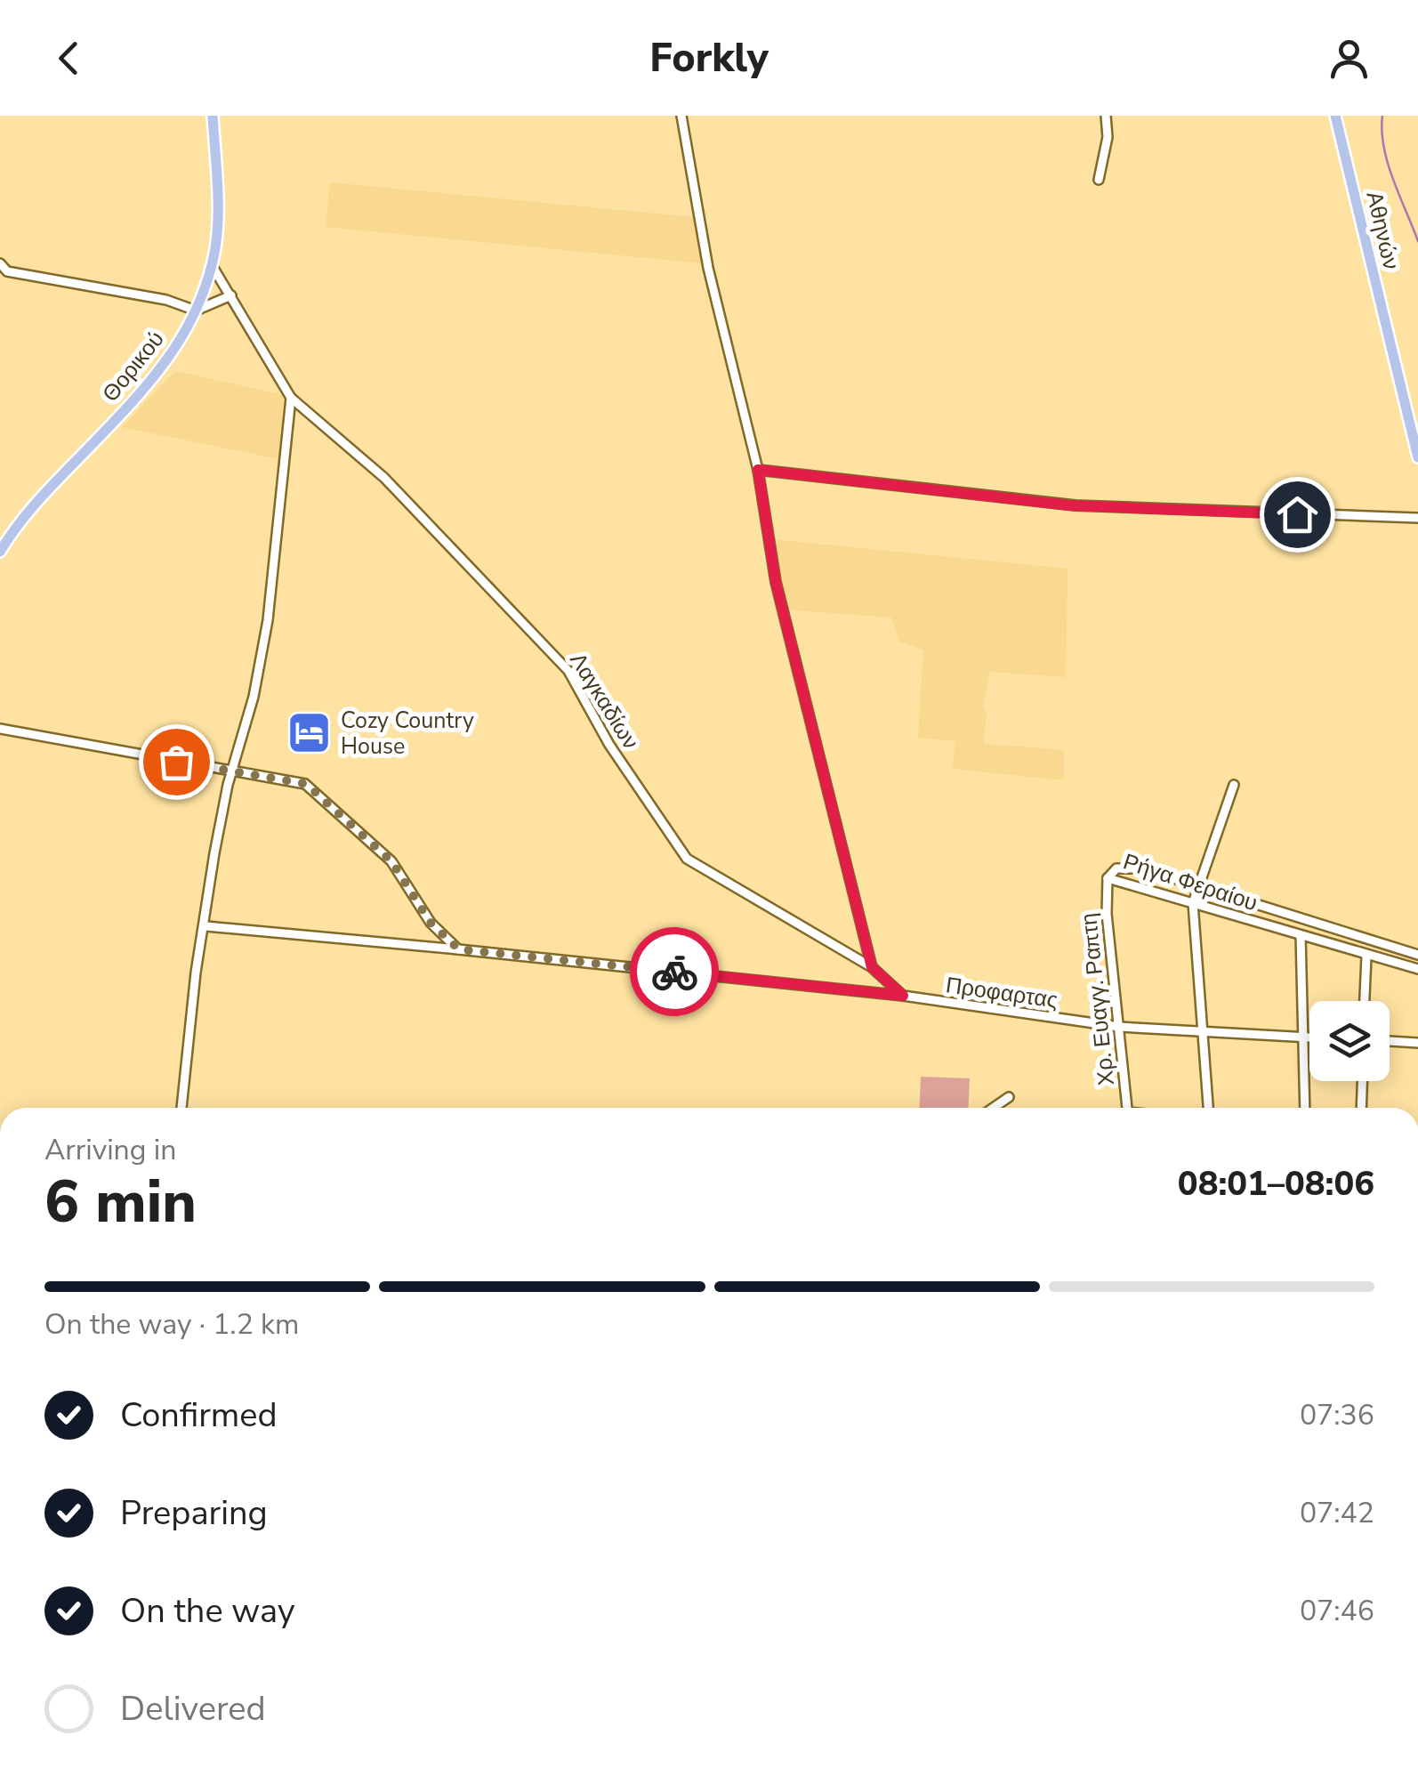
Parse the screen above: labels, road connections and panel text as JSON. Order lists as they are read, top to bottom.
{
  "streets": {
    "main road": ["Αθηνών", "Θορικού"],
    "street": [
      "Λαγκαδίων",
      "Ρήγα Φεραίου",
      "Προφαρτας",
      "Χρ. Ευαγγ. Ραπτη"
    ]
  },
  "crossings": [
    ["Θορικού", "Λαγκαδίων"],
    ["Λαγκαδίων", "Προφαρτας"],
    ["Ρήγα Φεραίου", "Χρ. Ευαγγ. Ραπτη"],
    ["Προφαρτας", "Χρ. Ευαγγ. Ραπτη"]
  ],
  "places": {
    "hotel": ["Cozy Country House"]
  },
  "page": {
    "header": "Forkly",
    "heading": ["6 min", "Arriving in", "08:01–08:06"],
    "bar": "On the way · 1.2 km",
    "list": [
      ["Confirmed", "07:36"],
      ["Preparing", "07:42"],
      ["On the way", "07:46"],
      "Delivered"
    ]
  }
}
